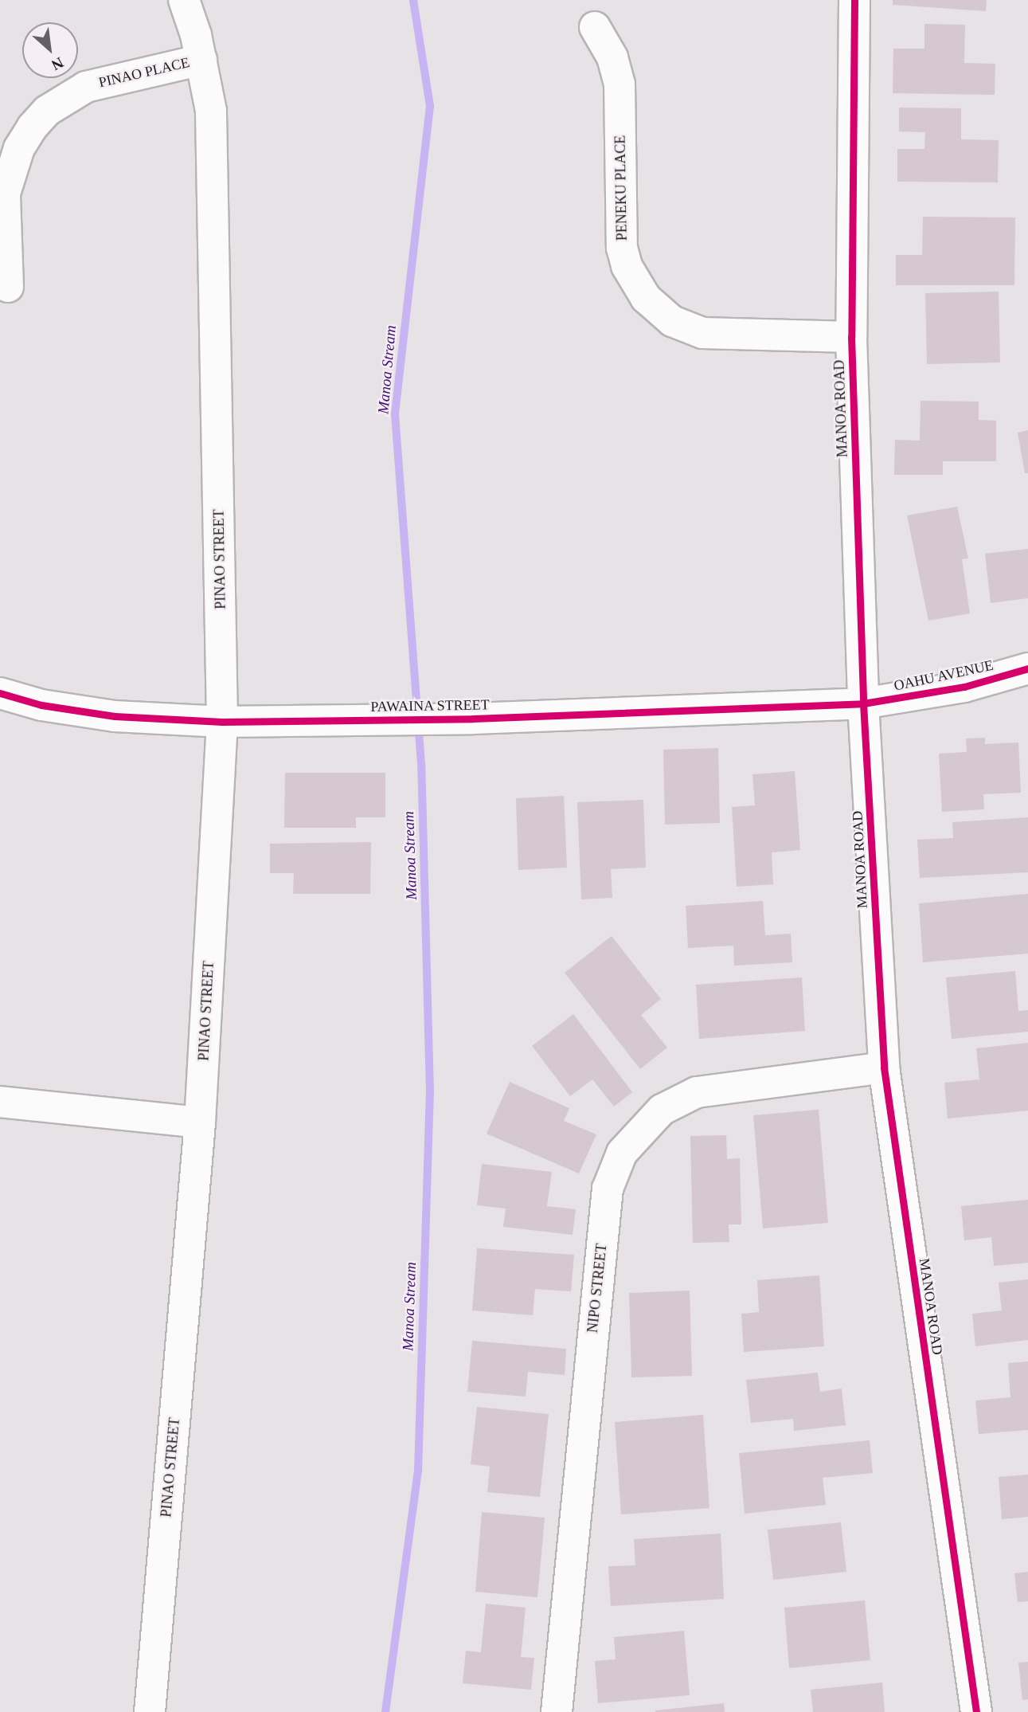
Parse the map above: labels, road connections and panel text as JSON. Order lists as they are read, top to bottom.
{
  "streets": {
    "street": [
      "PINAO PLACE",
      "PENEKU PLACE",
      "MANOA ROAD",
      "PINAO STREET",
      "OAHU AVENUE",
      "PAWAINA STREET",
      "NIPO STREET"
    ]
  },
  "crossings": [
    ["PINAO PLACE", "PINAO STREET"],
    ["PENEKU PLACE", "MANOA ROAD"],
    ["MANOA ROAD", "OAHU AVENUE"],
    ["MANOA ROAD", "PAWAINA STREET"],
    ["MANOA ROAD", "NIPO STREET"],
    ["PINAO STREET", "PAWAINA STREET"],
    ["OAHU AVENUE", "PAWAINA STREET"]
  ],
  "water": ["Manoa Stream"],
  "north": "bottom right"
}
